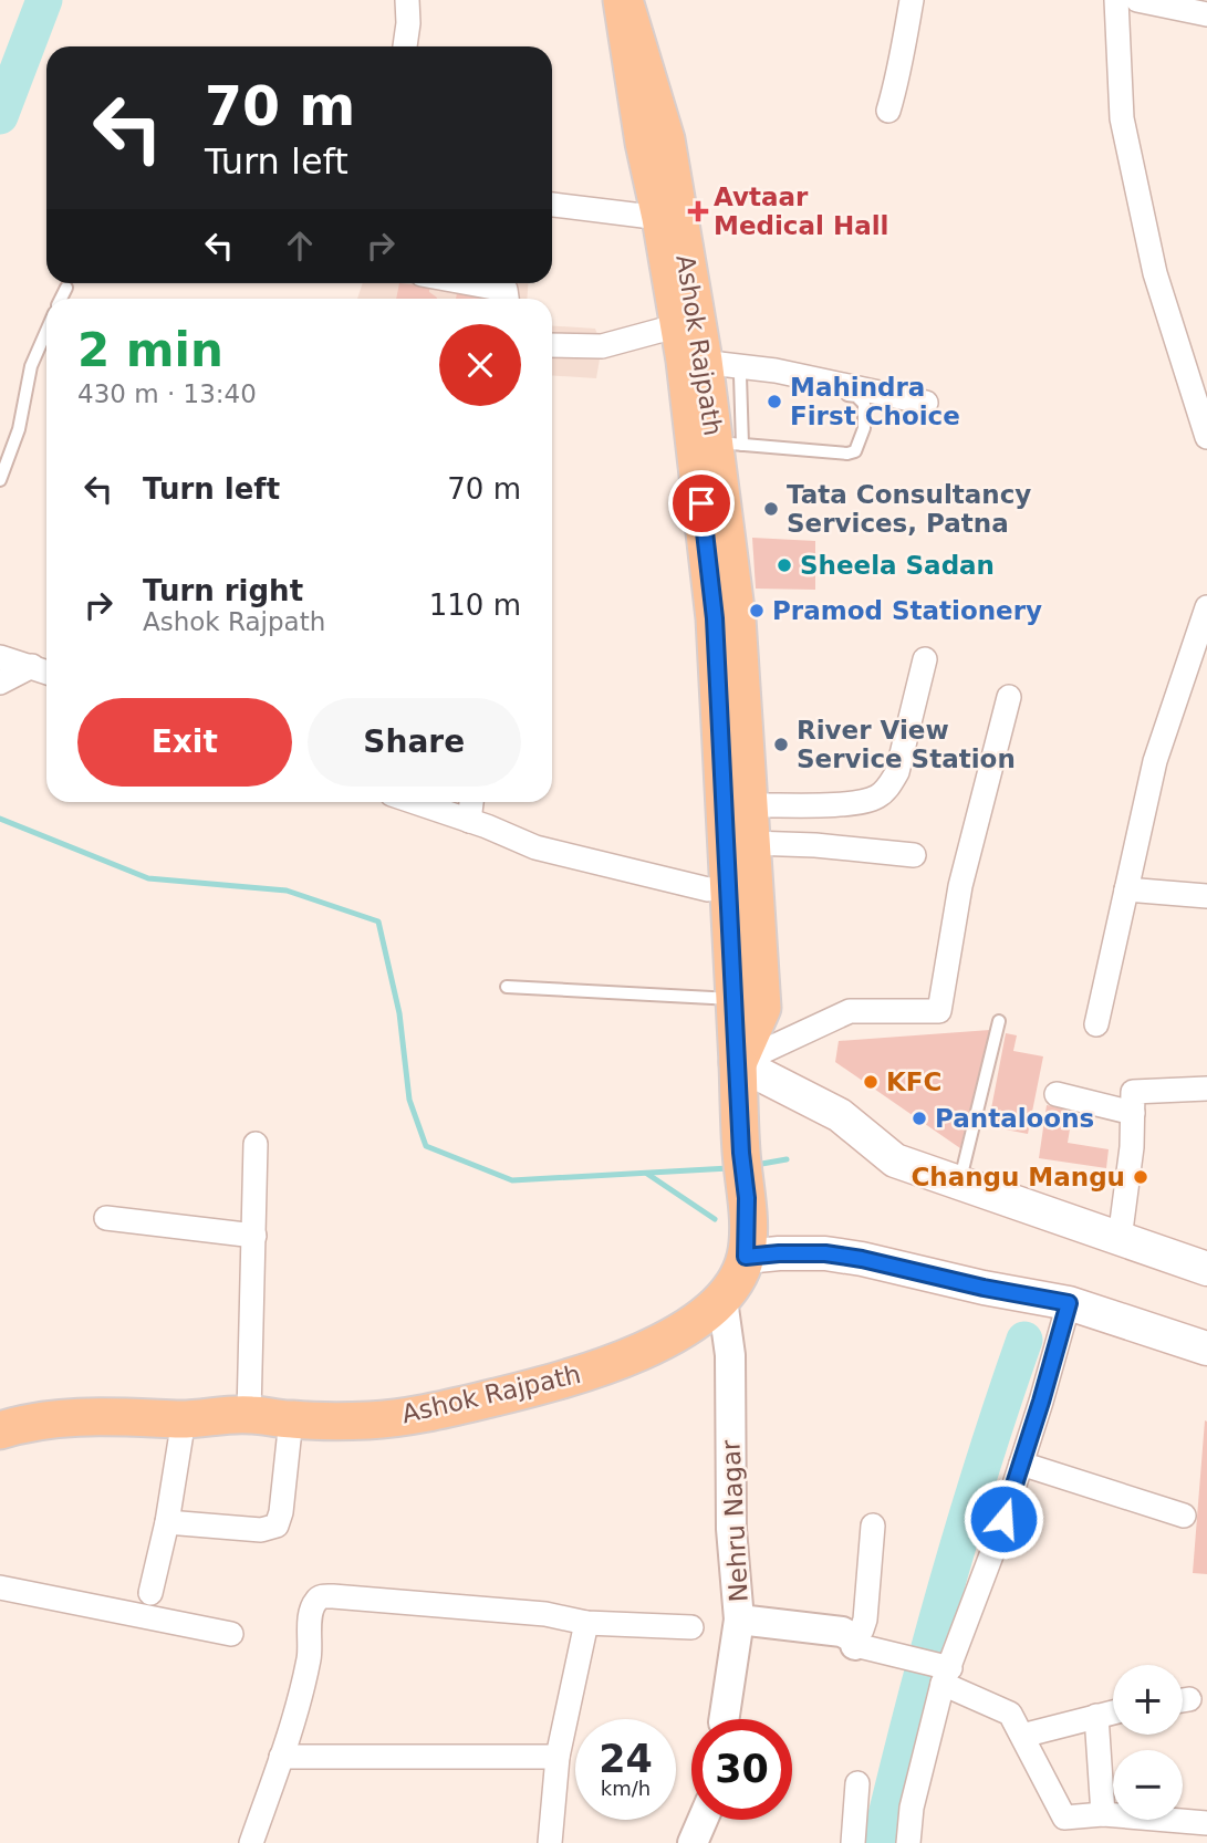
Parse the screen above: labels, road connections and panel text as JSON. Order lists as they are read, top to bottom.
{
  "streets": {
    "main road": ["Ashok Rajpath"],
    "street": ["Nehru Nagar"]
  },
  "crossings": [
    ["Ashok Rajpath", "Nehru Nagar"]
  ],
  "places": {
    "health": ["Avtaar Medical Hall"],
    "other": [
      "Mahindra First Choice",
      "Tata Consultancy Services, Patna",
      "Sheela Sadan",
      "Pramod Stationery",
      "River View Service Station",
      "KFC",
      "Pantaloons",
      "Changu Mangu"
    ]
  },
  "page": {
    "turn": ["70 m", "Turn left"],
    "heading": ["2 min", "430 m · 13:40"],
    "list": [
      {
        "name": "Turn left",
        "value": "70 m"
      },
      {
        "name": "Turn right",
        "note": "Ashok Rajpath",
        "value": "110 m"
      }
    ],
    "buttons": ["Exit", "Share"],
    "map_buttons": ["+", "−"],
    "speed": "24 km/h",
    "limit": "30"
  }
}
